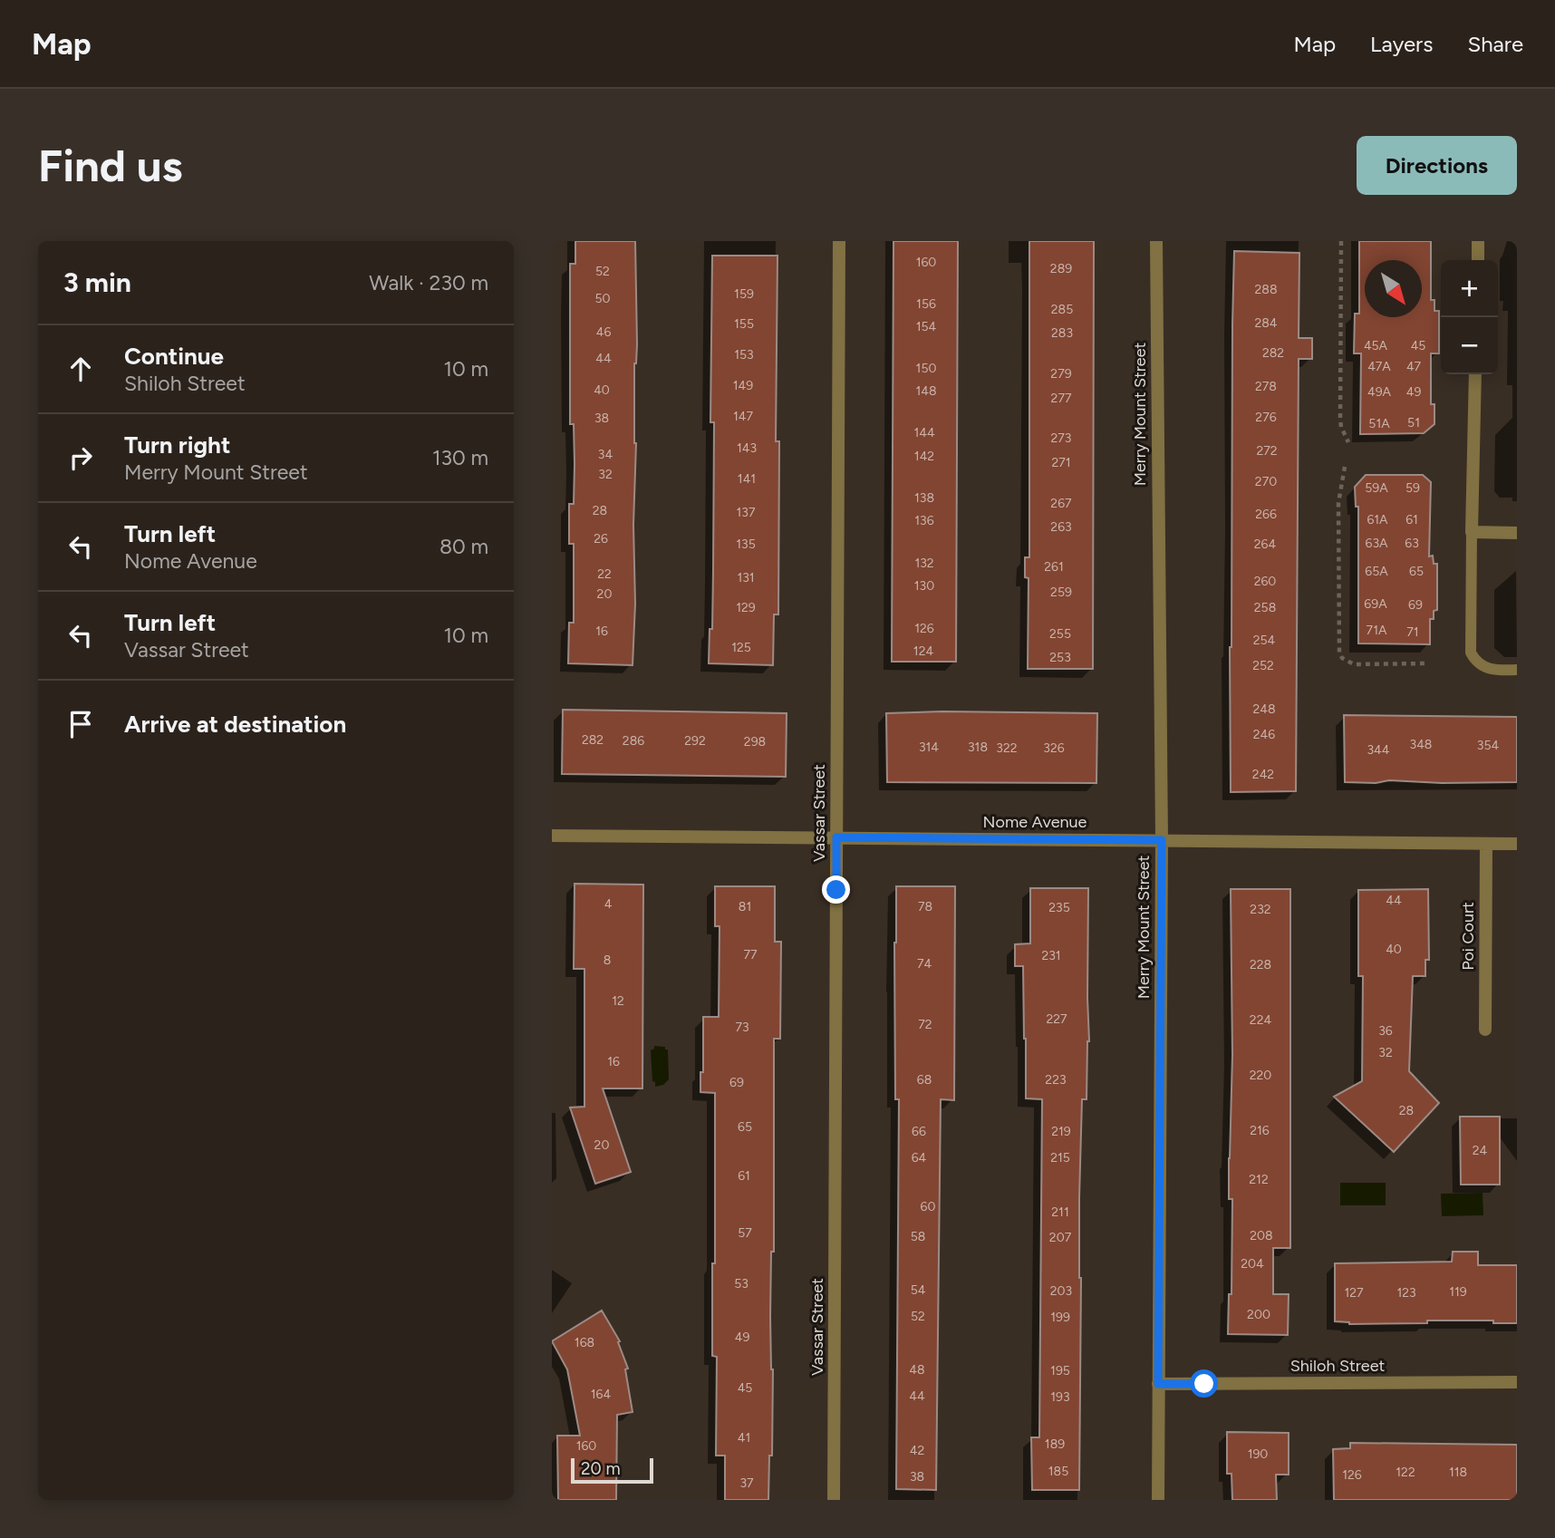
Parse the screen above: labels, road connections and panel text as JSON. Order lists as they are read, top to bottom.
{
  "streets": {
    "street": [
      "Merry Mount Street",
      "Vassar Street",
      "Nome Avenue",
      "Poi Court",
      "Shiloh Street"
    ]
  },
  "crossings": [
    ["Merry Mount Street", "Nome Avenue"],
    ["Merry Mount Street", "Shiloh Street"],
    ["Vassar Street", "Nome Avenue"],
    ["Nome Avenue", "Poi Court"]
  ],
  "house_numbers": [
    "160",
    "289",
    "52",
    "288",
    "159",
    "50",
    "156",
    "285",
    "284",
    "155",
    "154",
    "46",
    "283",
    "45A",
    "45",
    "282",
    "153",
    "44",
    "47A",
    "47",
    "150",
    "279",
    "149",
    "278",
    "40",
    "148",
    "49A",
    "49",
    "277",
    "147",
    "276",
    "38",
    "51",
    "51A",
    "144",
    "273",
    "143",
    "272",
    "34",
    "142",
    "271",
    "32",
    "141",
    "270",
    "59A",
    "59",
    "138",
    "267",
    "28",
    "137",
    "266",
    "61A",
    "61",
    "136",
    "263",
    "26",
    "63A",
    "63",
    "135",
    "264",
    "132",
    "261",
    "65A",
    "65",
    "22",
    "131",
    "260",
    "130",
    "259",
    "20",
    "69A",
    "69",
    "129",
    "258",
    "126",
    "71A",
    "16",
    "71",
    "255",
    "254",
    "125",
    "124",
    "253",
    "252",
    "248",
    "246",
    "282",
    "286",
    "292",
    "298",
    "348",
    "354",
    "314",
    "318",
    "322",
    "326",
    "344",
    "242",
    "44",
    "4",
    "81",
    "78",
    "235",
    "232",
    "40",
    "77",
    "231",
    "8",
    "74",
    "228",
    "12",
    "227",
    "224",
    "72",
    "73",
    "36",
    "32",
    "16",
    "220",
    "68",
    "223",
    "69",
    "28",
    "65",
    "216",
    "66",
    "219",
    "20",
    "24",
    "64",
    "215",
    "61",
    "212",
    "60",
    "211",
    "57",
    "208",
    "58",
    "207",
    "204",
    "53",
    "54",
    "203",
    "119",
    "127",
    "123",
    "200",
    "52",
    "199",
    "49",
    "168",
    "48",
    "195",
    "45",
    "164",
    "44",
    "193",
    "41",
    "189",
    "160",
    "42",
    "190",
    "185",
    "122",
    "118",
    "126",
    "38",
    "37"
  ],
  "scale_bar": "20 m",
  "north": "bottom right",
  "page": {
    "header": "Map",
    "nav": ["Map", "Layers", "Share"],
    "buttons": "Directions",
    "title": "Find us",
    "heading": ["3 min", "Walk · 230 m"],
    "map_buttons": ["+", "−"],
    "list": [
      ["Continue", "Shiloh Street", "10 m"],
      ["Turn right", "Merry Mount Street", "130 m"],
      ["Turn left", "Nome Avenue", "80 m"],
      ["Turn left", "Vassar Street", "10 m"],
      "Arrive at destination"
    ],
    "scale": "20 m"
  }
}
